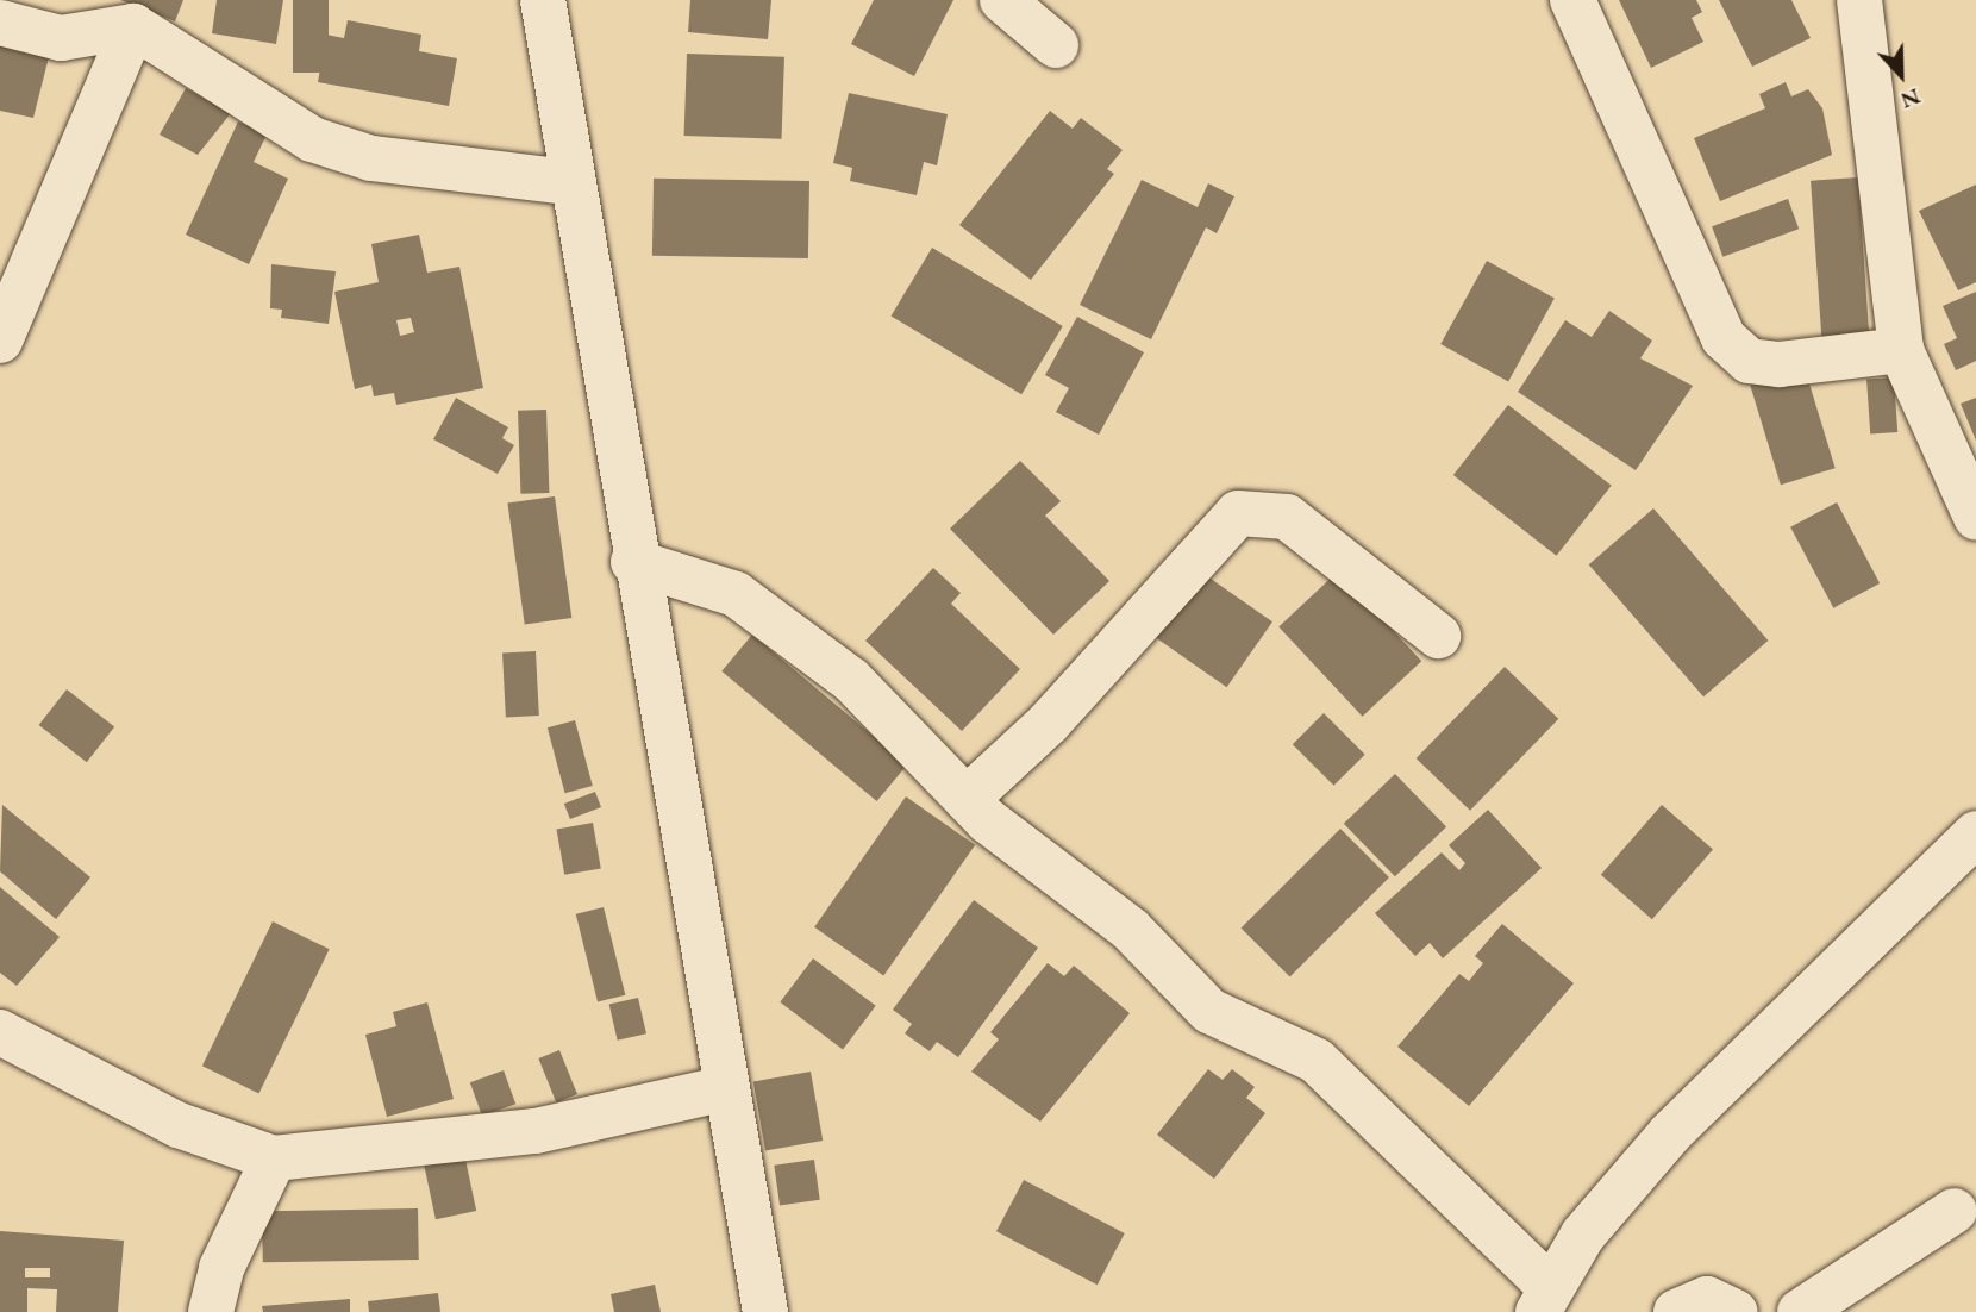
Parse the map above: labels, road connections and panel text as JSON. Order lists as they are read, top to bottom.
{
  "north": "bottom"
}
